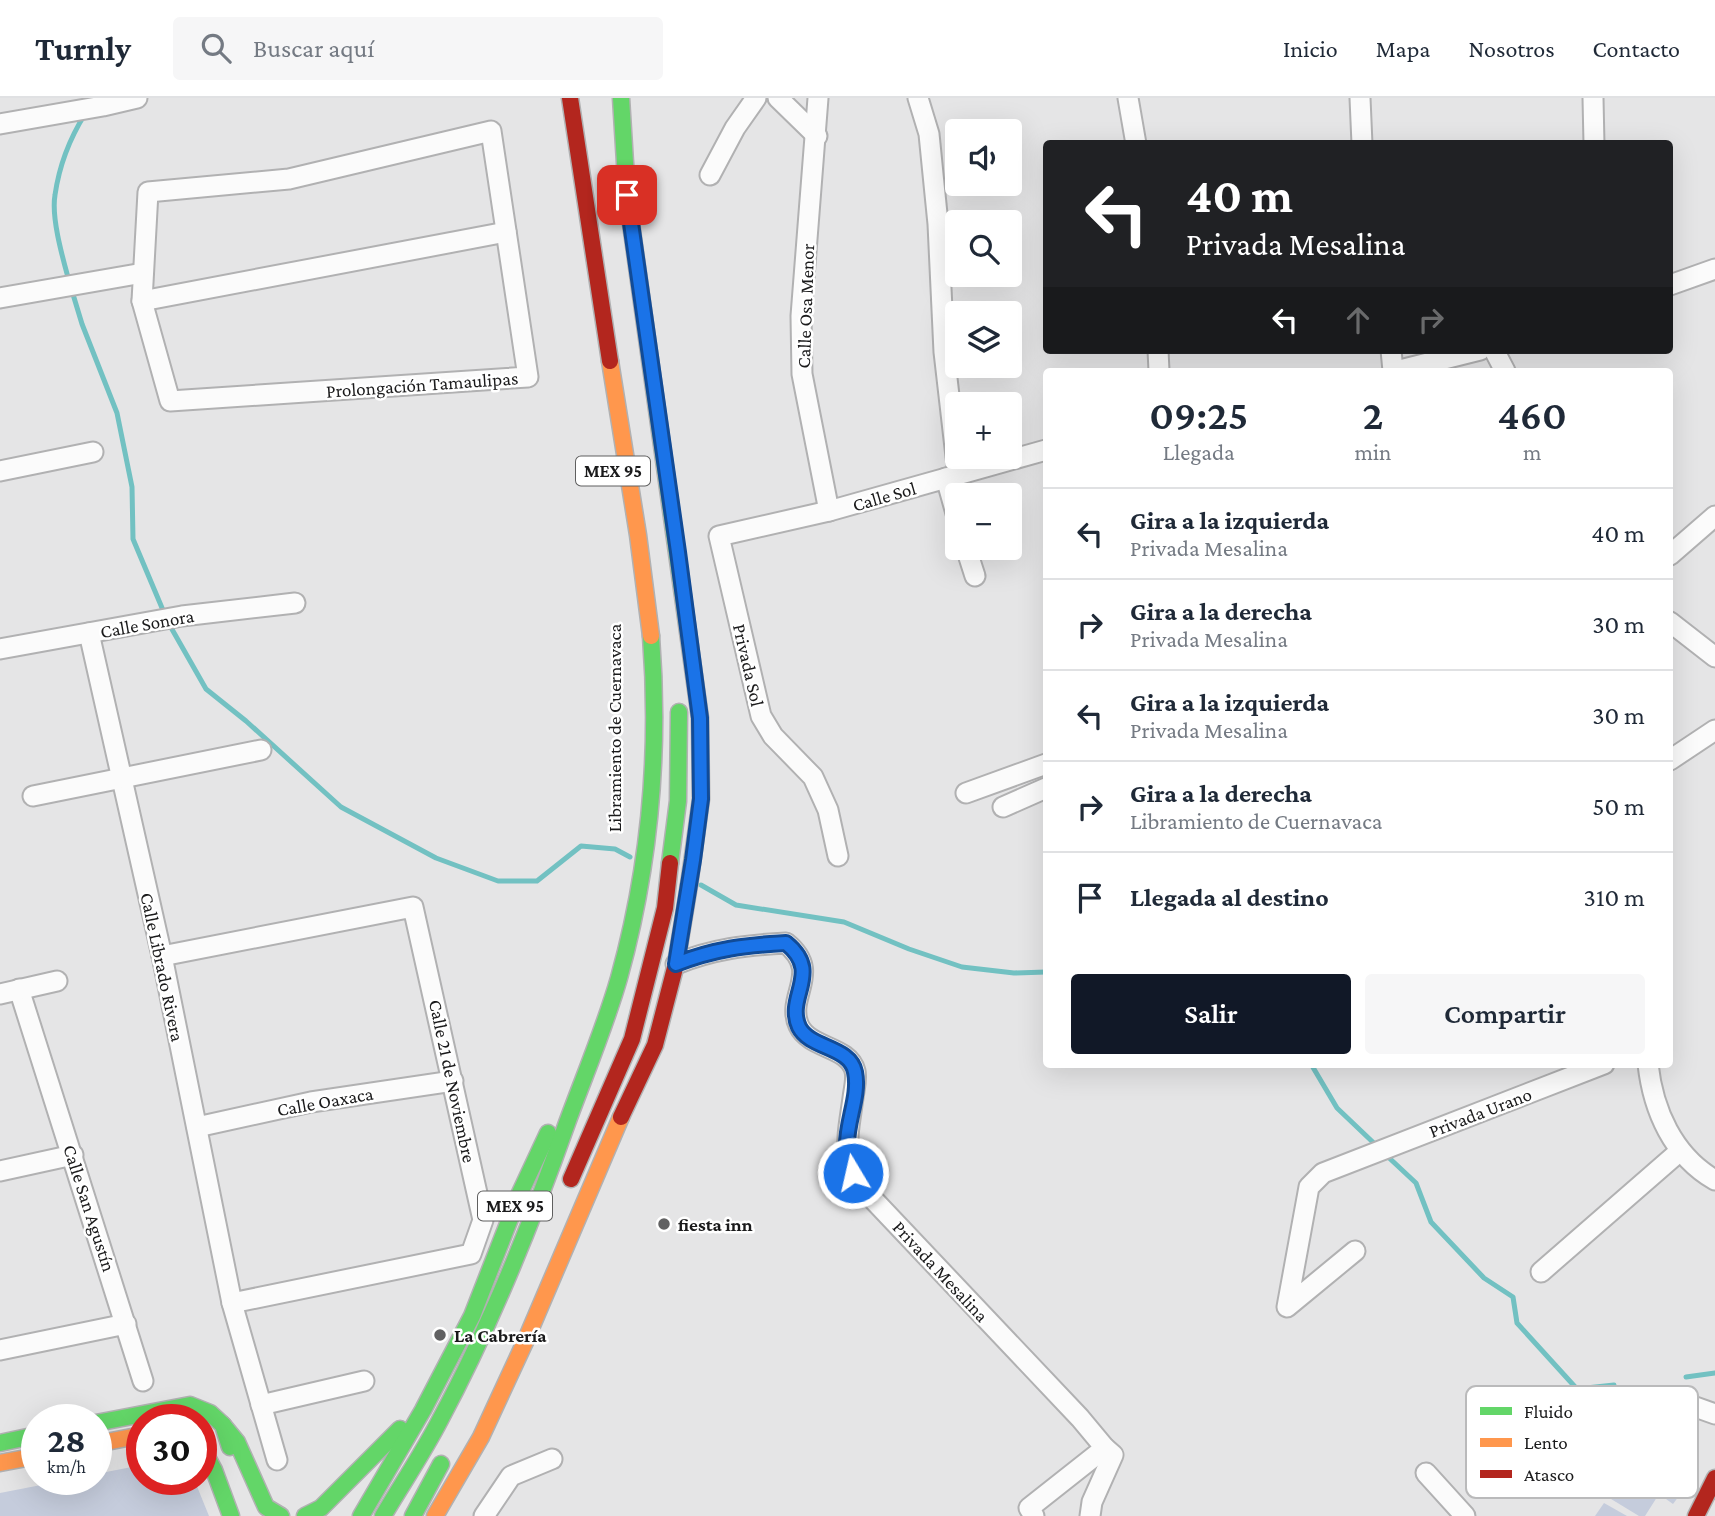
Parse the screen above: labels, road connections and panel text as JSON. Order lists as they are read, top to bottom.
{
  "streets": {
    "main road": ["MEX 95", "Libramiento de Cuernavaca"],
    "street": [
      "Calle Osa Menor",
      "Prolongación Tamaulipas",
      "Calle Sol",
      "Calle Sonora",
      "Privada Sol",
      "Calle Librado Rivera",
      "Calle 21 de Noviembre",
      "Calle Oaxaca",
      "Privada Urano",
      "Calle San Agustín",
      "Privada Mesalina"
    ]
  },
  "crossings": [
    ["Calle Osa Menor", "Calle Sol"],
    ["MEX 95", "Libramiento de Cuernavaca"],
    ["MEX 95", "Privada Mesalina"],
    ["Calle Sol", "Privada Sol"],
    ["Calle Sonora", "Calle Librado Rivera"],
    ["Calle Librado Rivera", "Calle 21 de Noviembre"],
    ["Calle Librado Rivera", "Calle Oaxaca"],
    ["Calle 21 de Noviembre", "Calle Oaxaca"]
  ],
  "places": ["fiesta inn", "La Cabrería"],
  "legend": ["Fluido", "Lento", "Atasco"],
  "page": {
    "header": "Turnly",
    "search": "Buscar aquí",
    "nav": [
      "Inicio",
      "Mapa",
      "Nosotros",
      "Contacto"
    ],
    "map_buttons": ["+", "−"],
    "turn": ["40 m", "Privada Mesalina"],
    "eta": [
      "09:25",
      "Llegada",
      "2",
      "min",
      "460",
      "m"
    ],
    "list": [
      {
        "name": "Gira a la izquierda",
        "note": "Privada Mesalina",
        "value": "40 m"
      },
      {
        "name": "Gira a la derecha",
        "note": "Privada Mesalina",
        "value": "30 m"
      },
      {
        "name": "Gira a la izquierda",
        "note": "Privada Mesalina",
        "value": "30 m"
      },
      {
        "name": "Gira a la derecha",
        "note": "Libramiento de Cuernavaca",
        "value": "50 m"
      },
      {
        "name": "Llegada al destino",
        "value": "310 m"
      }
    ],
    "buttons": ["Salir", "Compartir"],
    "speed": "28 km/h",
    "limit": "30"
  }
}
